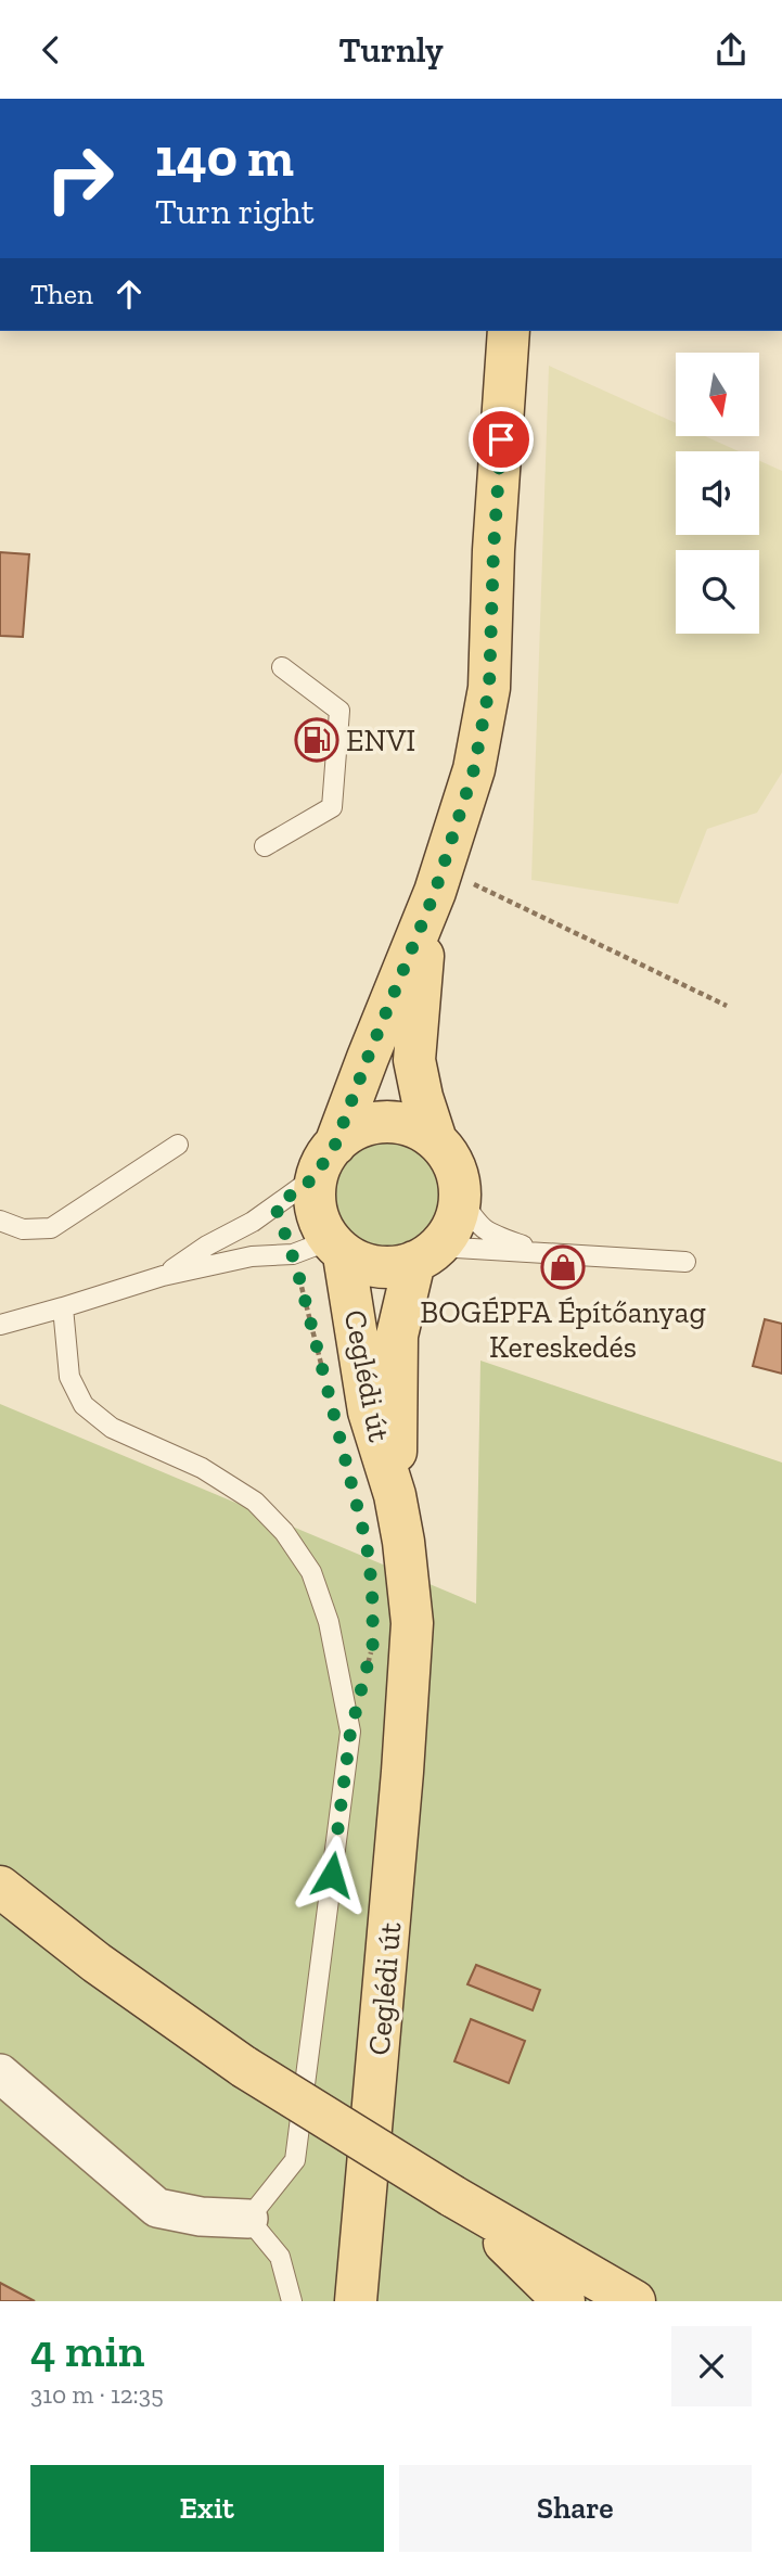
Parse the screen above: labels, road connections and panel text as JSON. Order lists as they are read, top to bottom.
{
  "streets": {
    "main road": ["Ceglédi út"]
  },
  "places": {
    "fuel station": ["ENVI"],
    "shop": ["BOGÉPFA Építőanyag Kereskedés"]
  },
  "north": "bottom",
  "page": {
    "header": "Turnly",
    "turn": ["140 m", "Turn right"],
    "then": "Then",
    "heading": ["4 min", "310 m · 12:35"],
    "buttons": ["Exit", "Share"]
  }
}
